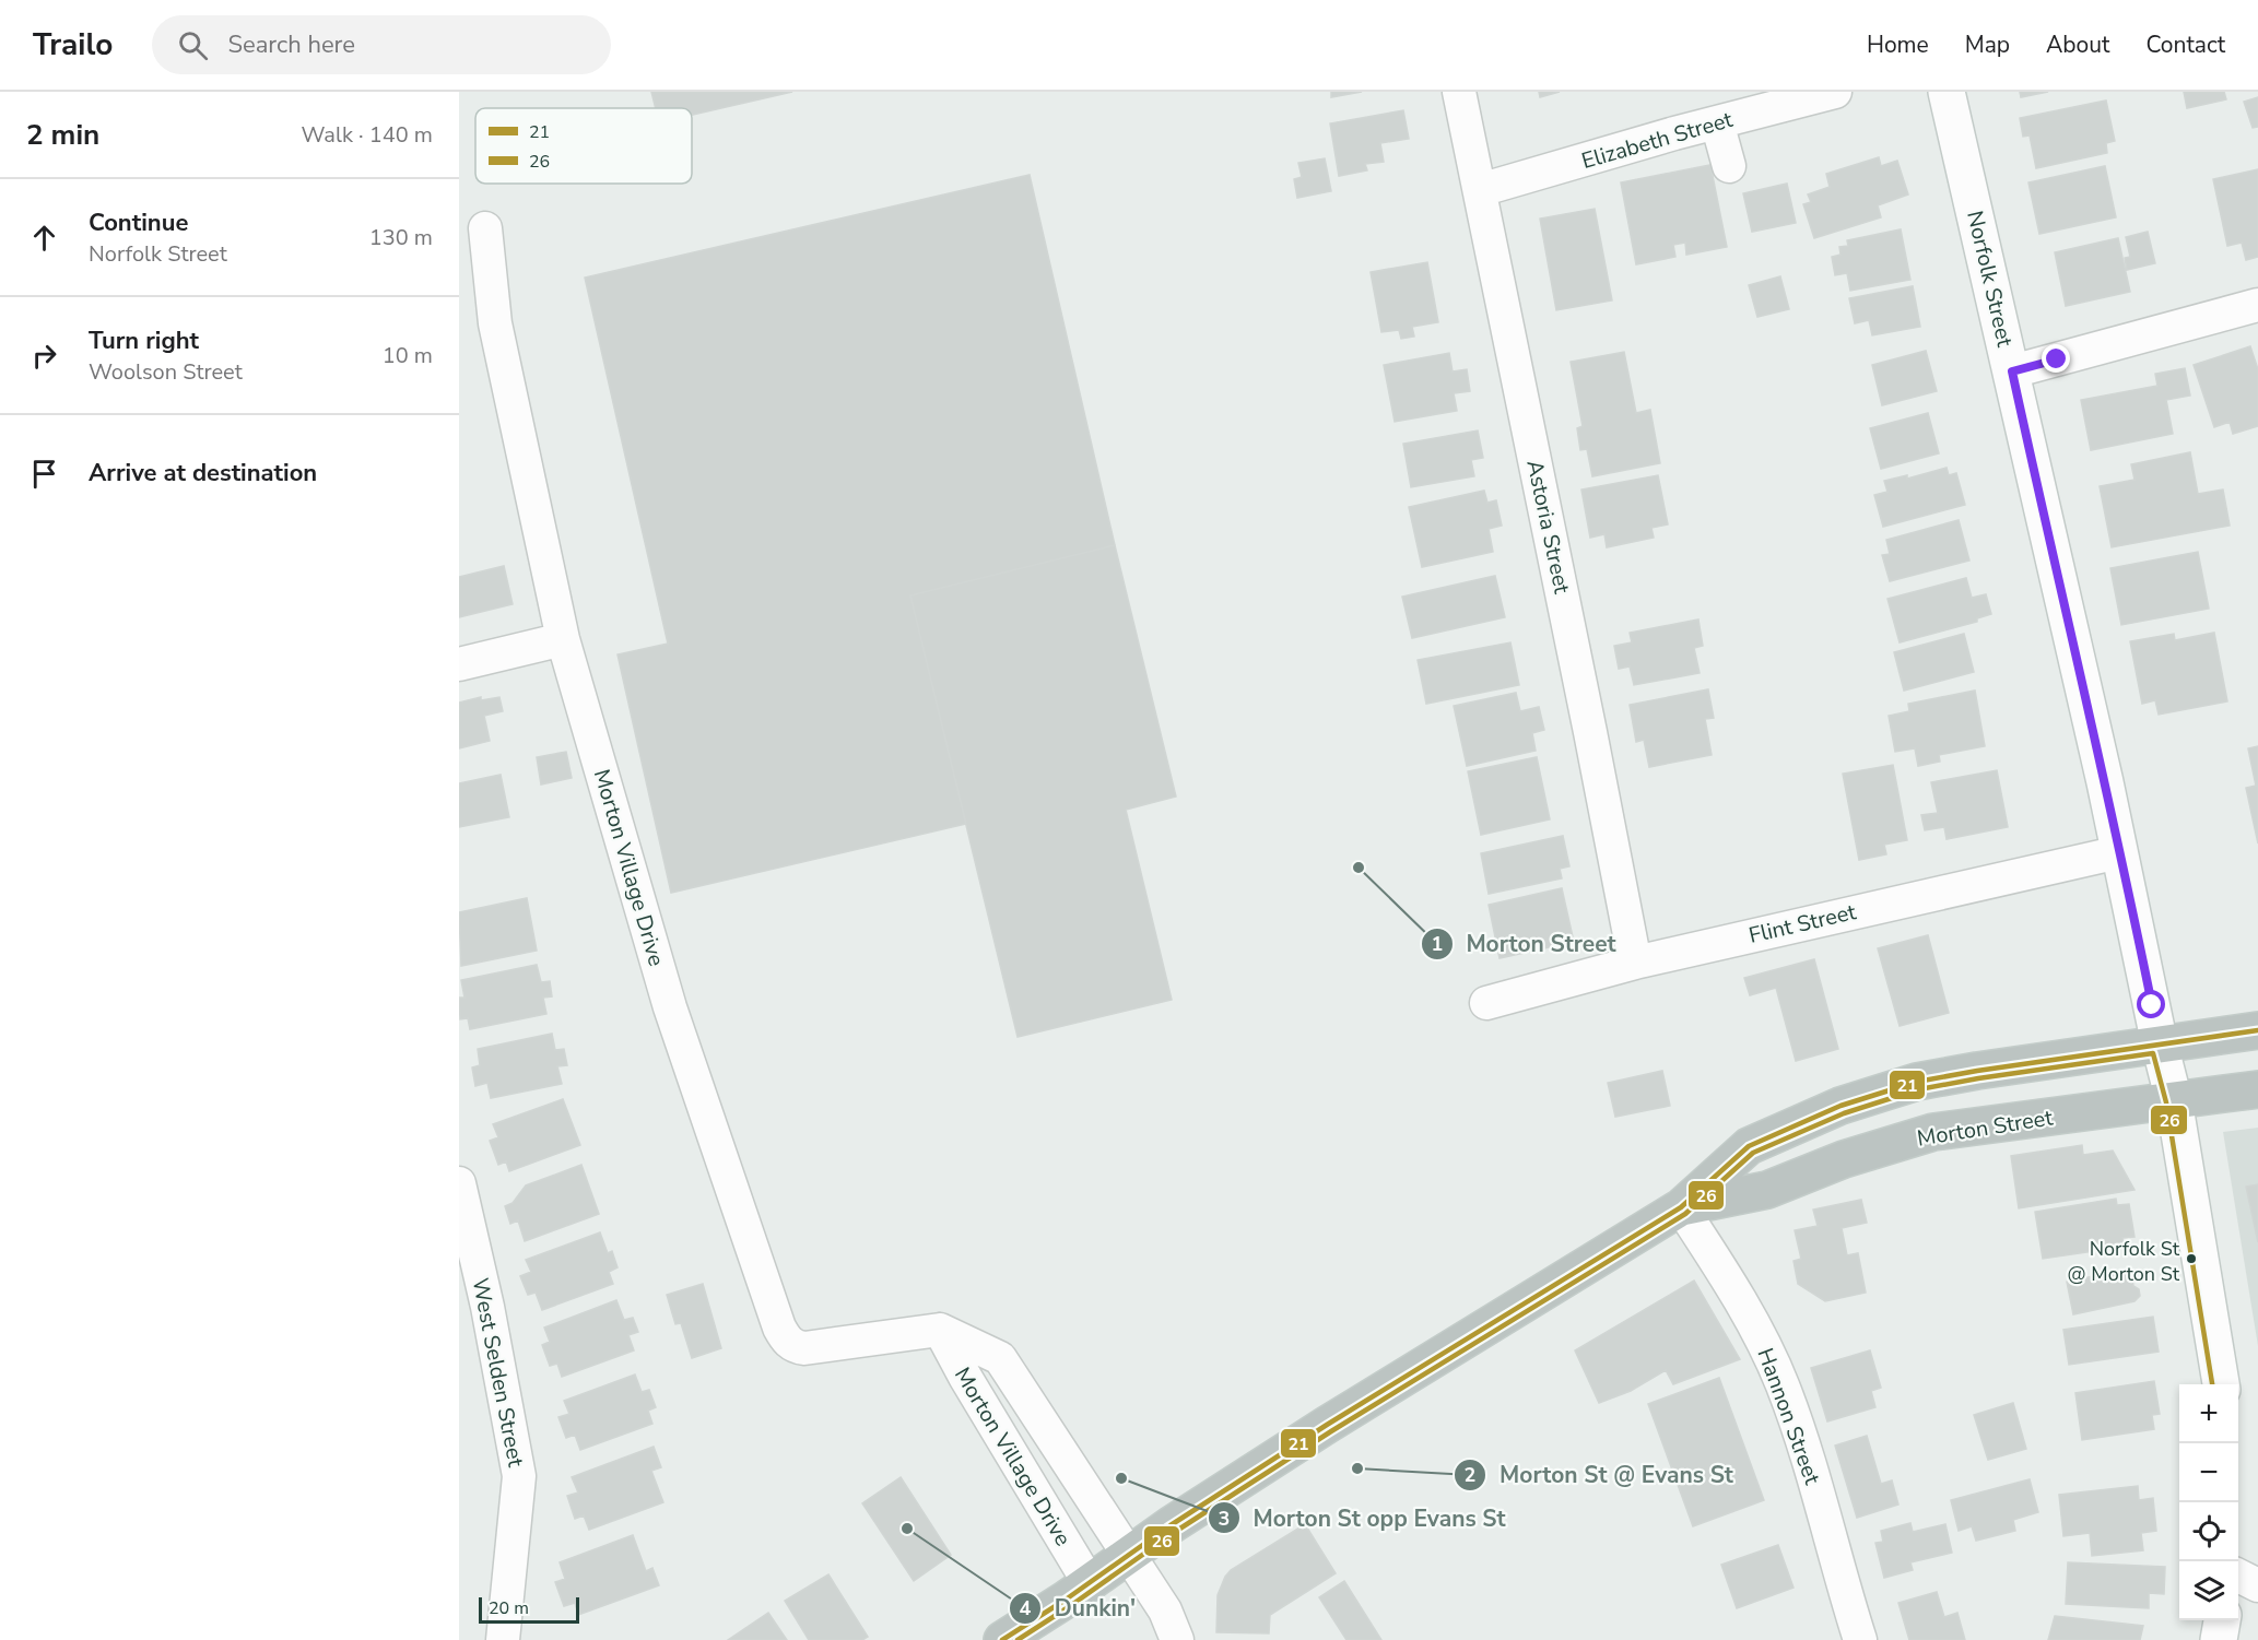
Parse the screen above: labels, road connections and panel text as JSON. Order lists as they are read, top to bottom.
{
  "streets": {
    "highway": ["Morton Street"],
    "main road": ["Norfolk Street"],
    "street": [
      "Elizabeth Street",
      "Astoria Street",
      "Morton Village Drive",
      "Flint Street",
      "West Selden Street",
      "Hannon Street"
    ]
  },
  "crossings": [
    ["Elizabeth Street", "Astoria Street"],
    ["Norfolk Street", "Flint Street"],
    ["Norfolk Street", "Morton Street"],
    ["Astoria Street", "Flint Street"],
    ["Morton Village Drive", "Morton Street"],
    ["Morton Street", "Hannon Street"]
  ],
  "places": [
    "Morton Street",
    "Norfolk St @ Morton St",
    "Morton St @ Evans St",
    "Morton St opp Evans St",
    "Dunkin'"
  ],
  "lines": ["transit line 21", "transit line 26"],
  "legend": ["21", "26"],
  "scale_bar": "20 m",
  "page": {
    "header": "Trailo",
    "search": "Search here",
    "nav": [
      "Home",
      "Map",
      "About",
      "Contact"
    ],
    "heading": ["2 min", "Walk · 140 m"],
    "list": [
      ["Continue", "Norfolk Street", "130 m"],
      ["Turn right", "Woolson Street", "10 m"],
      "Arrive at destination"
    ],
    "map_buttons": ["+", "−"],
    "scale": "20 m"
  }
}
